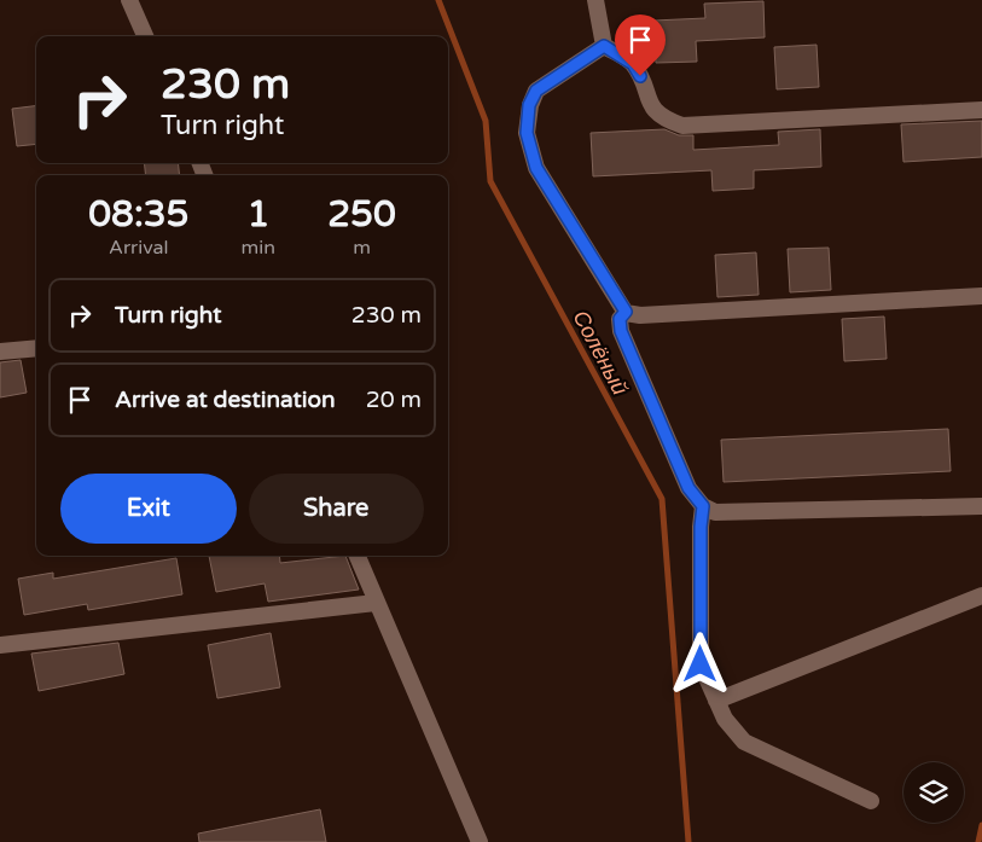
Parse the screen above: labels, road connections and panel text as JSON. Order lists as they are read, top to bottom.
{
  "water": ["Солёный"],
  "page": {
    "turn": ["230 m", "Turn right"],
    "eta": [
      "08:35",
      "Arrival",
      "1",
      "min",
      "250",
      "m"
    ],
    "list": [
      {
        "name": "Turn right",
        "value": "230 m"
      },
      {
        "name": "Arrive at destination",
        "value": "20 m"
      }
    ],
    "buttons": ["Exit", "Share"]
  }
}
